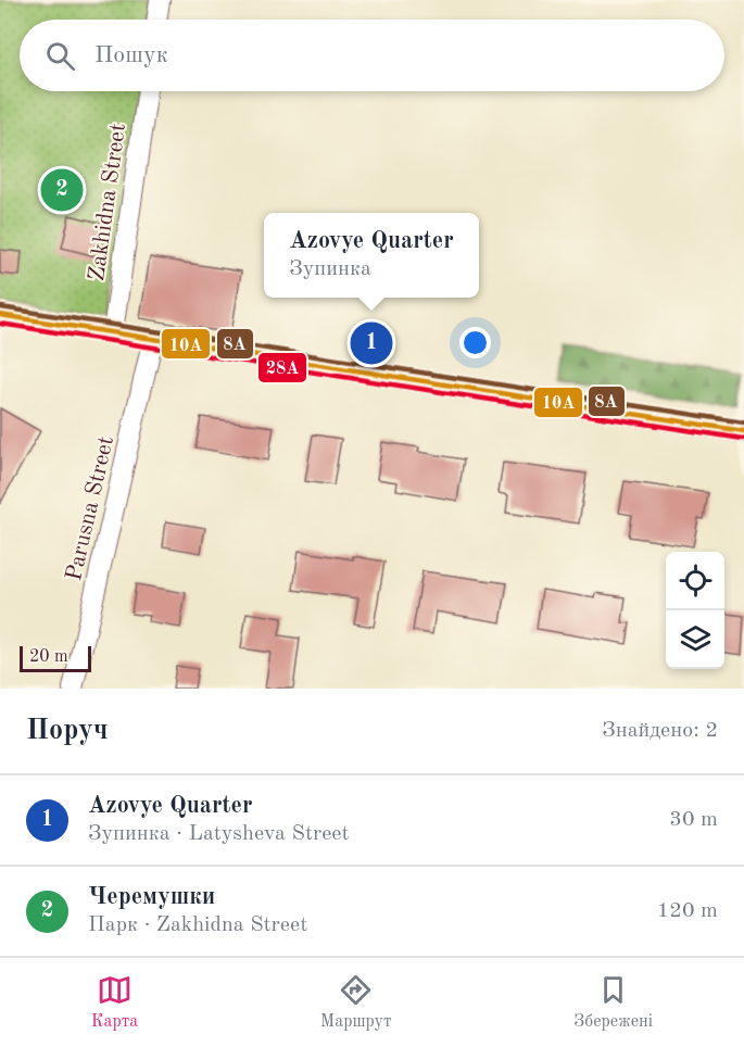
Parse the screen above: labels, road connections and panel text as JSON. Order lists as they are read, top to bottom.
{
  "streets": {
    "street": ["Zakhidna Street", "Parusna Street"]
  },
  "lines": ["transit line 8А", "transit line 10А", "transit line 28А"],
  "scale_bar": "20 m",
  "page": {
    "search": "Пошук",
    "pins": ["2", "1"],
    "popup": ["Azovye Quarter", "Зупинка"],
    "scale": "20 m",
    "heading": ["Поруч", "Знайдено: 2"],
    "list": [
      {
        "mark": "1",
        "name": "Azovye Quarter",
        "note": "Зупинка · Latysheva Street",
        "value": "30 m"
      },
      {
        "mark": "2",
        "name": "Черемушки",
        "note": "Парк · Zakhidna Street",
        "value": "120 m"
      }
    ],
    "nav": ["Карта", "Маршрут", "Збережені"]
  }
}
